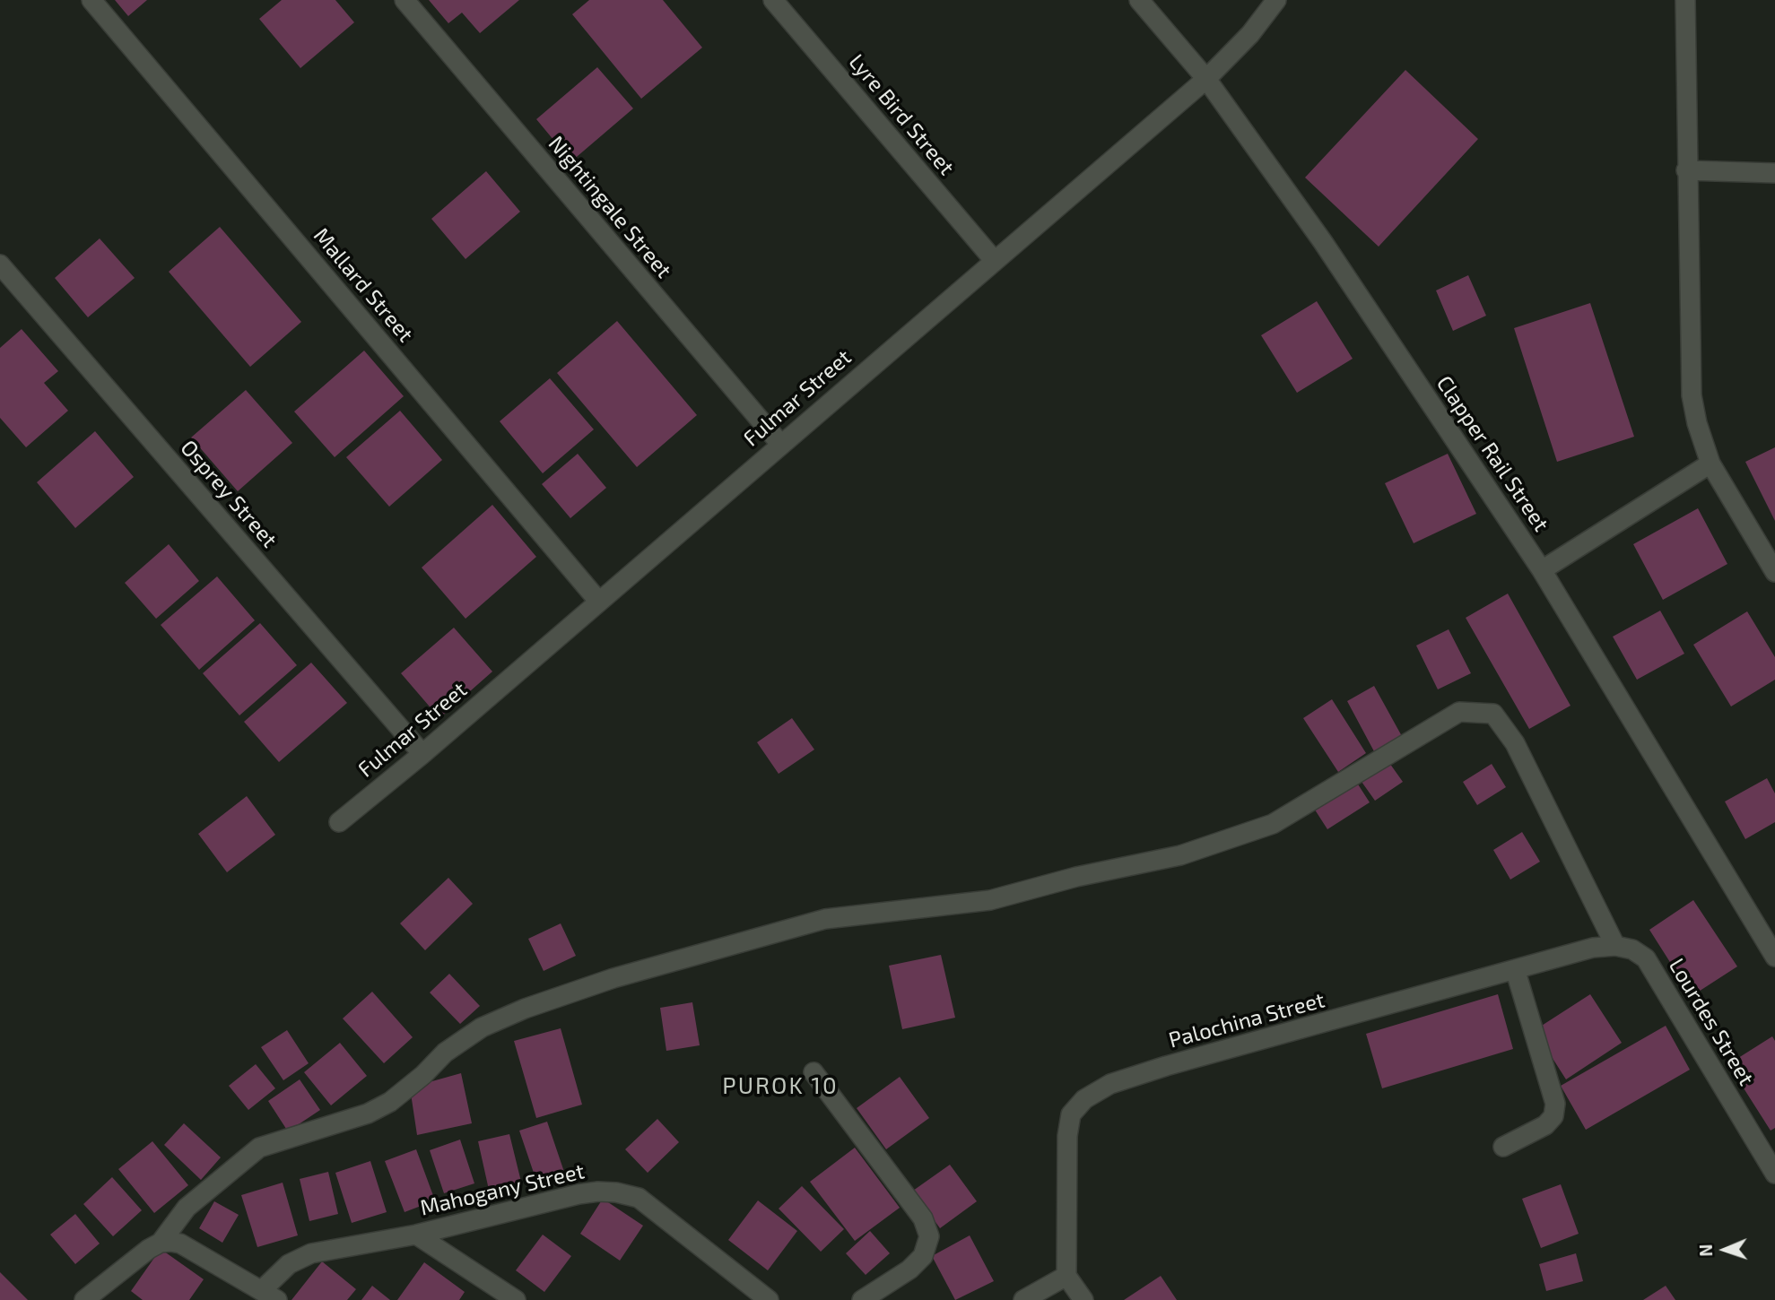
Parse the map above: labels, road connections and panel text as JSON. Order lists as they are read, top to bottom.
{
  "streets": {
    "street": [
      "Lyre Bird Street",
      "Nightingale Street",
      "Mallard Street",
      "Fulmar Street",
      "Clapper Rail Street",
      "Osprey Street",
      "Palochina Street",
      "Lourdes Street",
      "Mahogany Street"
    ]
  },
  "crossings": [
    ["Lyre Bird Street", "Fulmar Street"],
    ["Nightingale Street", "Fulmar Street"],
    ["Mallard Street", "Fulmar Street"],
    ["Fulmar Street", "Clapper Rail Street"],
    ["Fulmar Street", "Osprey Street"],
    ["Palochina Street", "Lourdes Street"]
  ],
  "districts": ["PUROK 10"],
  "north": "left"
}
